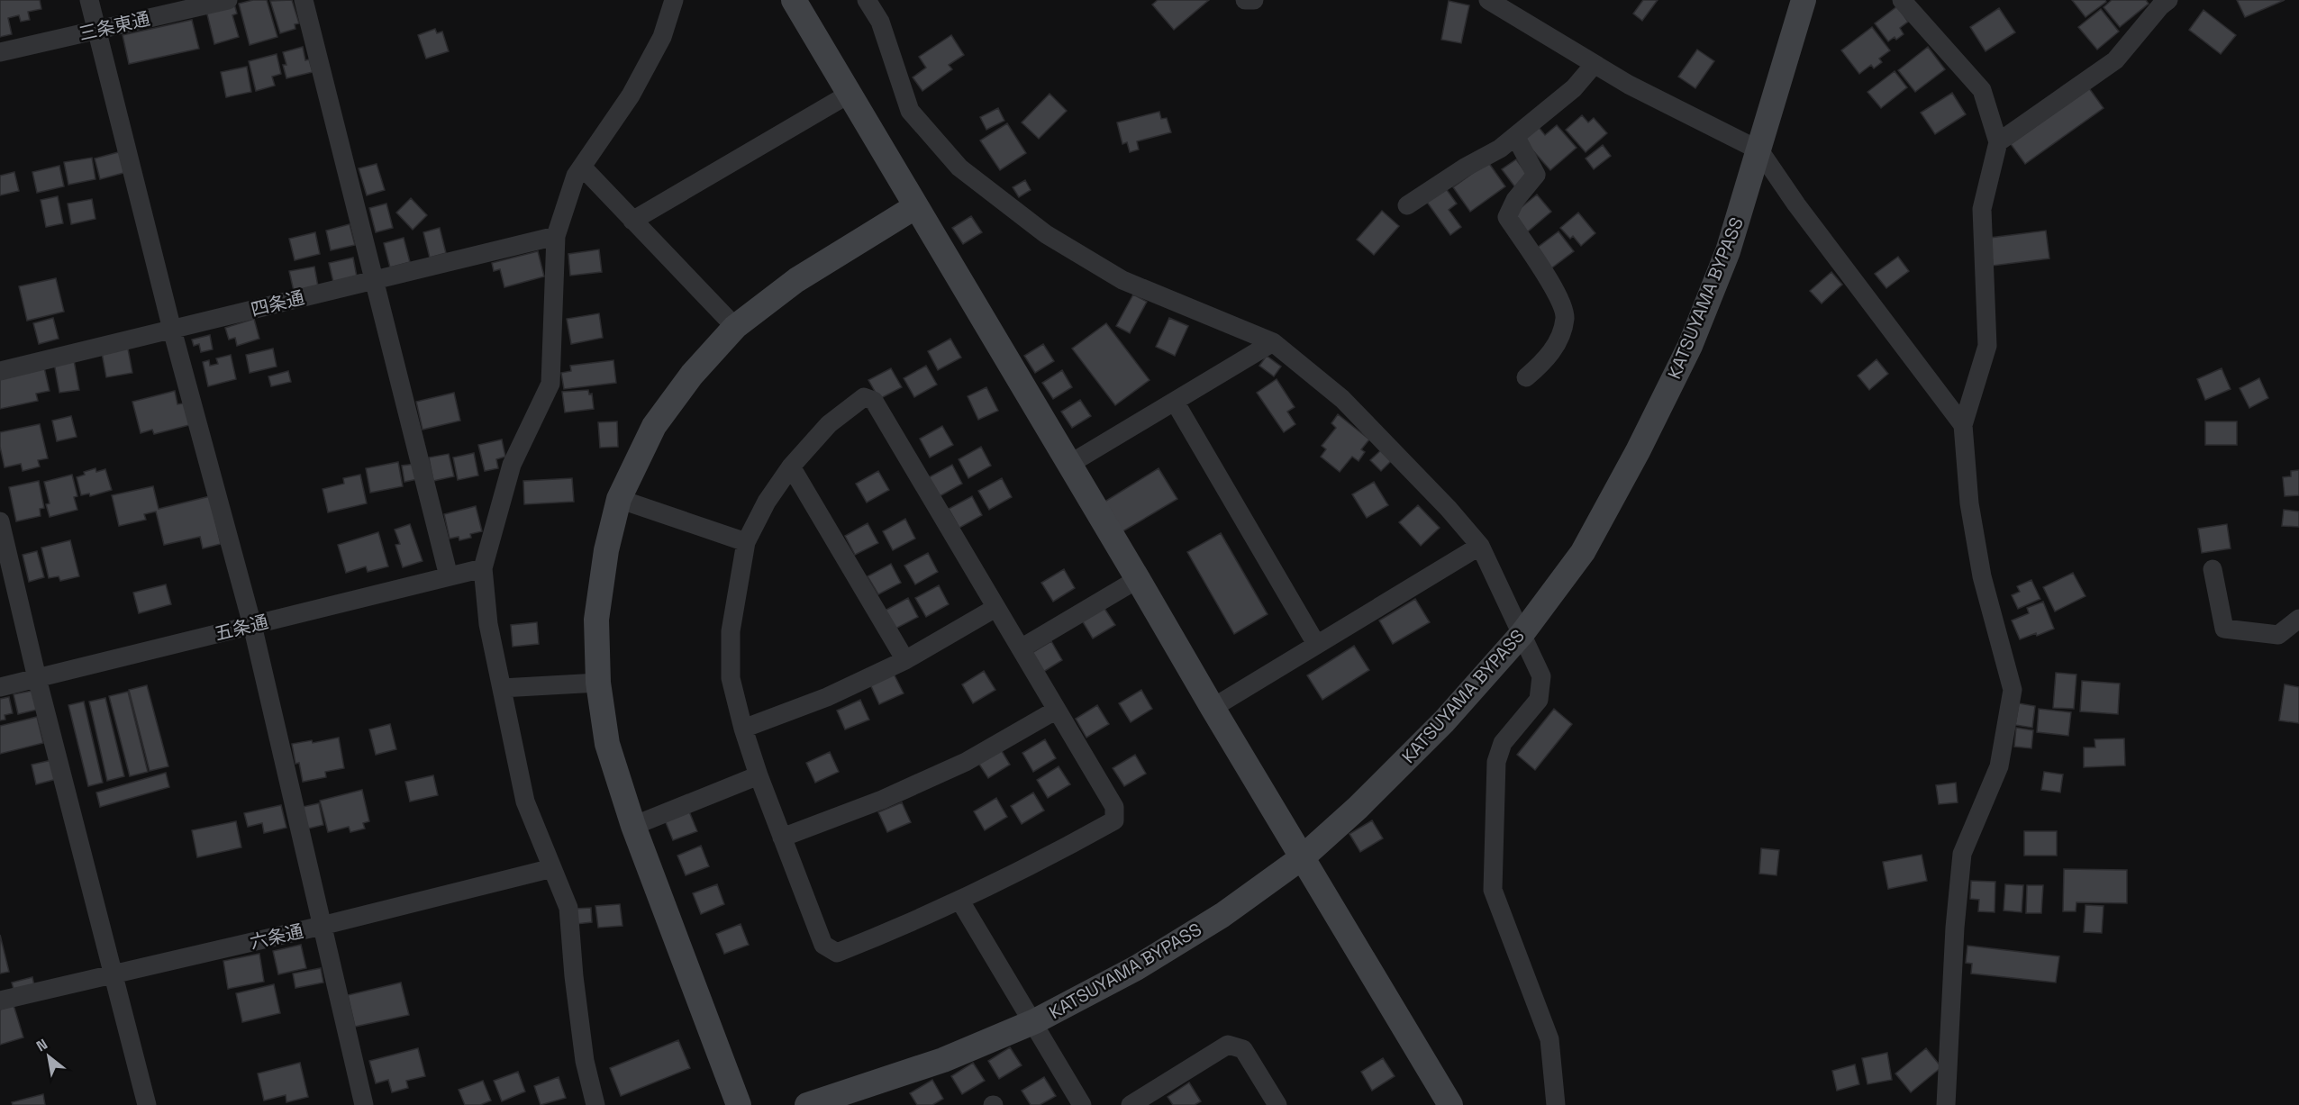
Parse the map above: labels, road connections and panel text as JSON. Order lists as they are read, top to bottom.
{
  "streets": {
    "street": [
      "三条東通",
      "KATSUYAMA BYPASS",
      "四条通",
      "五条通",
      "六条通"
    ]
  },
  "north": "top left"
}
